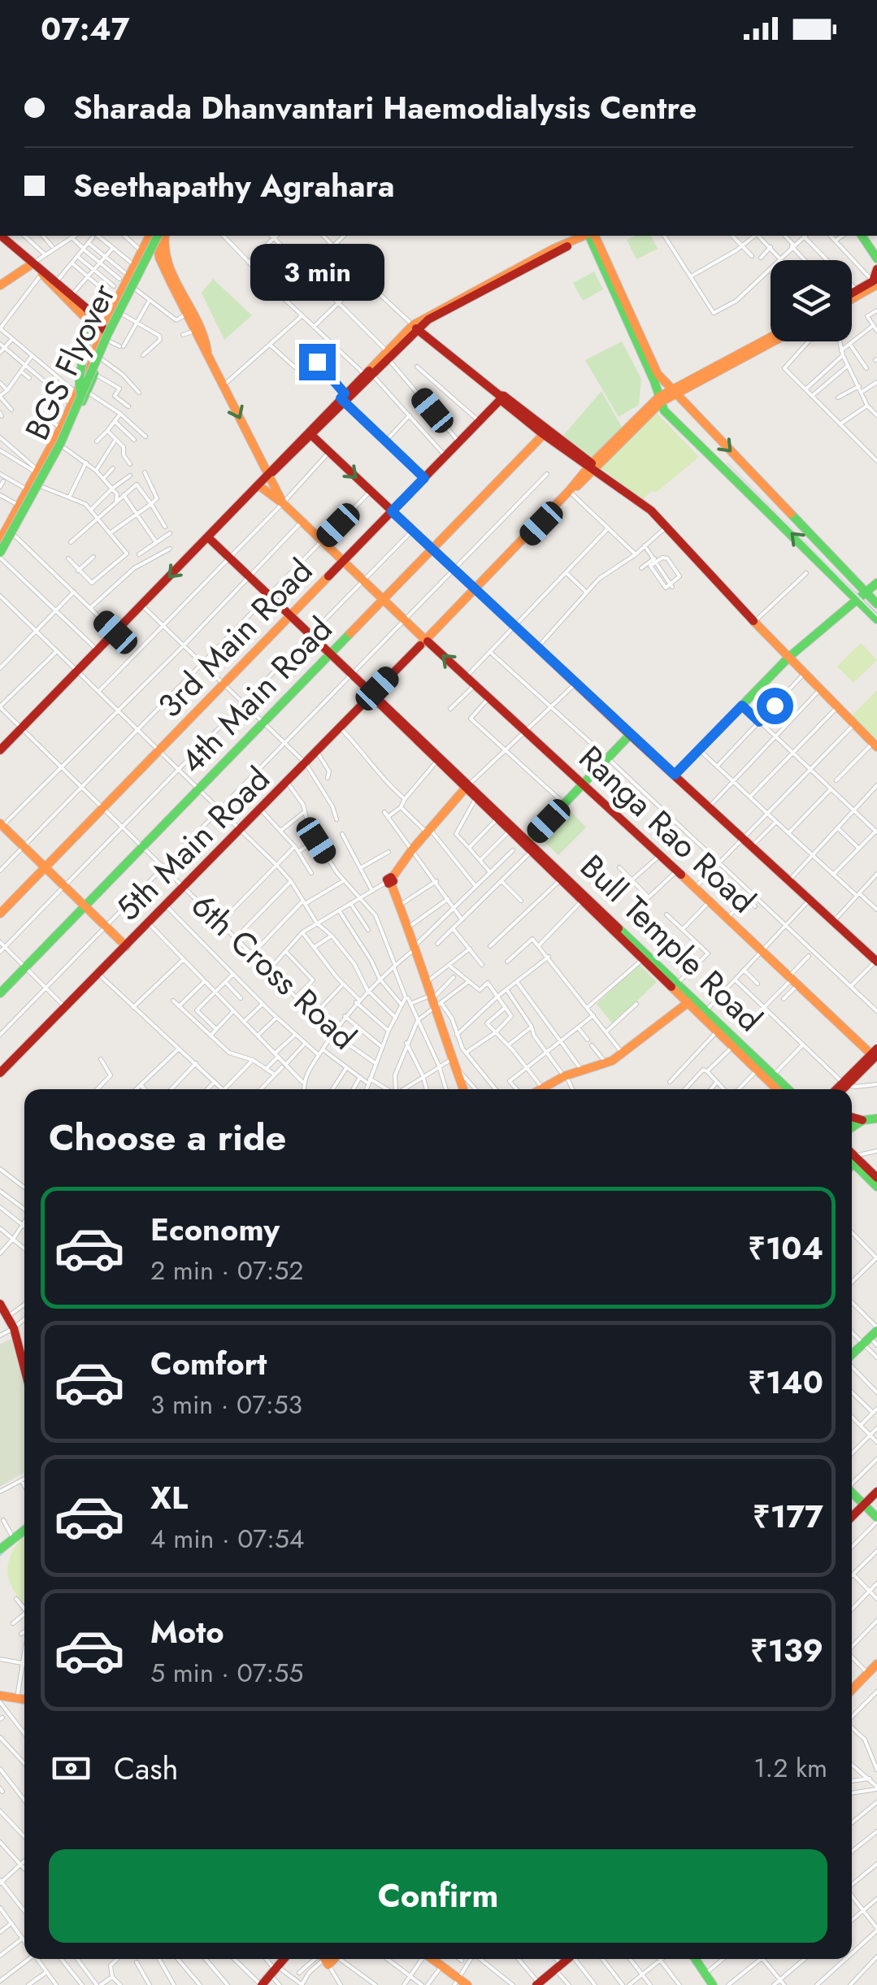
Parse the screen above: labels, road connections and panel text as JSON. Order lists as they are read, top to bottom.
{
  "streets": {
    "main road": [
      "BGS Flyover",
      "3rd Main Road",
      "4th Main Road",
      "Ranga Rao Road",
      "5th Main Road",
      "Bull Temple Road"
    ],
    "street": ["6th Cross Road"]
  },
  "crossings": [
    ["3rd Main Road", "Ranga Rao Road"],
    ["3rd Main Road", "6th Cross Road"],
    ["4th Main Road", "Ranga Rao Road"],
    ["4th Main Road", "6th Cross Road"],
    ["Ranga Rao Road", "5th Main Road"],
    ["5th Main Road", "Bull Temple Road"],
    ["5th Main Road", "6th Cross Road"]
  ],
  "page": {
    "status": "07:47",
    "banner": ["Sharada Dhanvantari Haemodialysis Centre", "Seethapathy Agrahara"],
    "bubble": "3 min",
    "heading": "Choose a ride",
    "list": [
      {
        "name": "Economy",
        "note": "2 min · 07:52",
        "value": "₹104"
      },
      {
        "name": "Comfort",
        "note": "3 min · 07:53",
        "value": "₹140"
      },
      {
        "name": "XL",
        "note": "4 min · 07:54",
        "value": "₹177"
      },
      {
        "name": "Moto",
        "note": "5 min · 07:55",
        "value": "₹139"
      }
    ],
    "pay": ["Cash", "1.2 km"],
    "buttons": "Confirm"
  }
}
